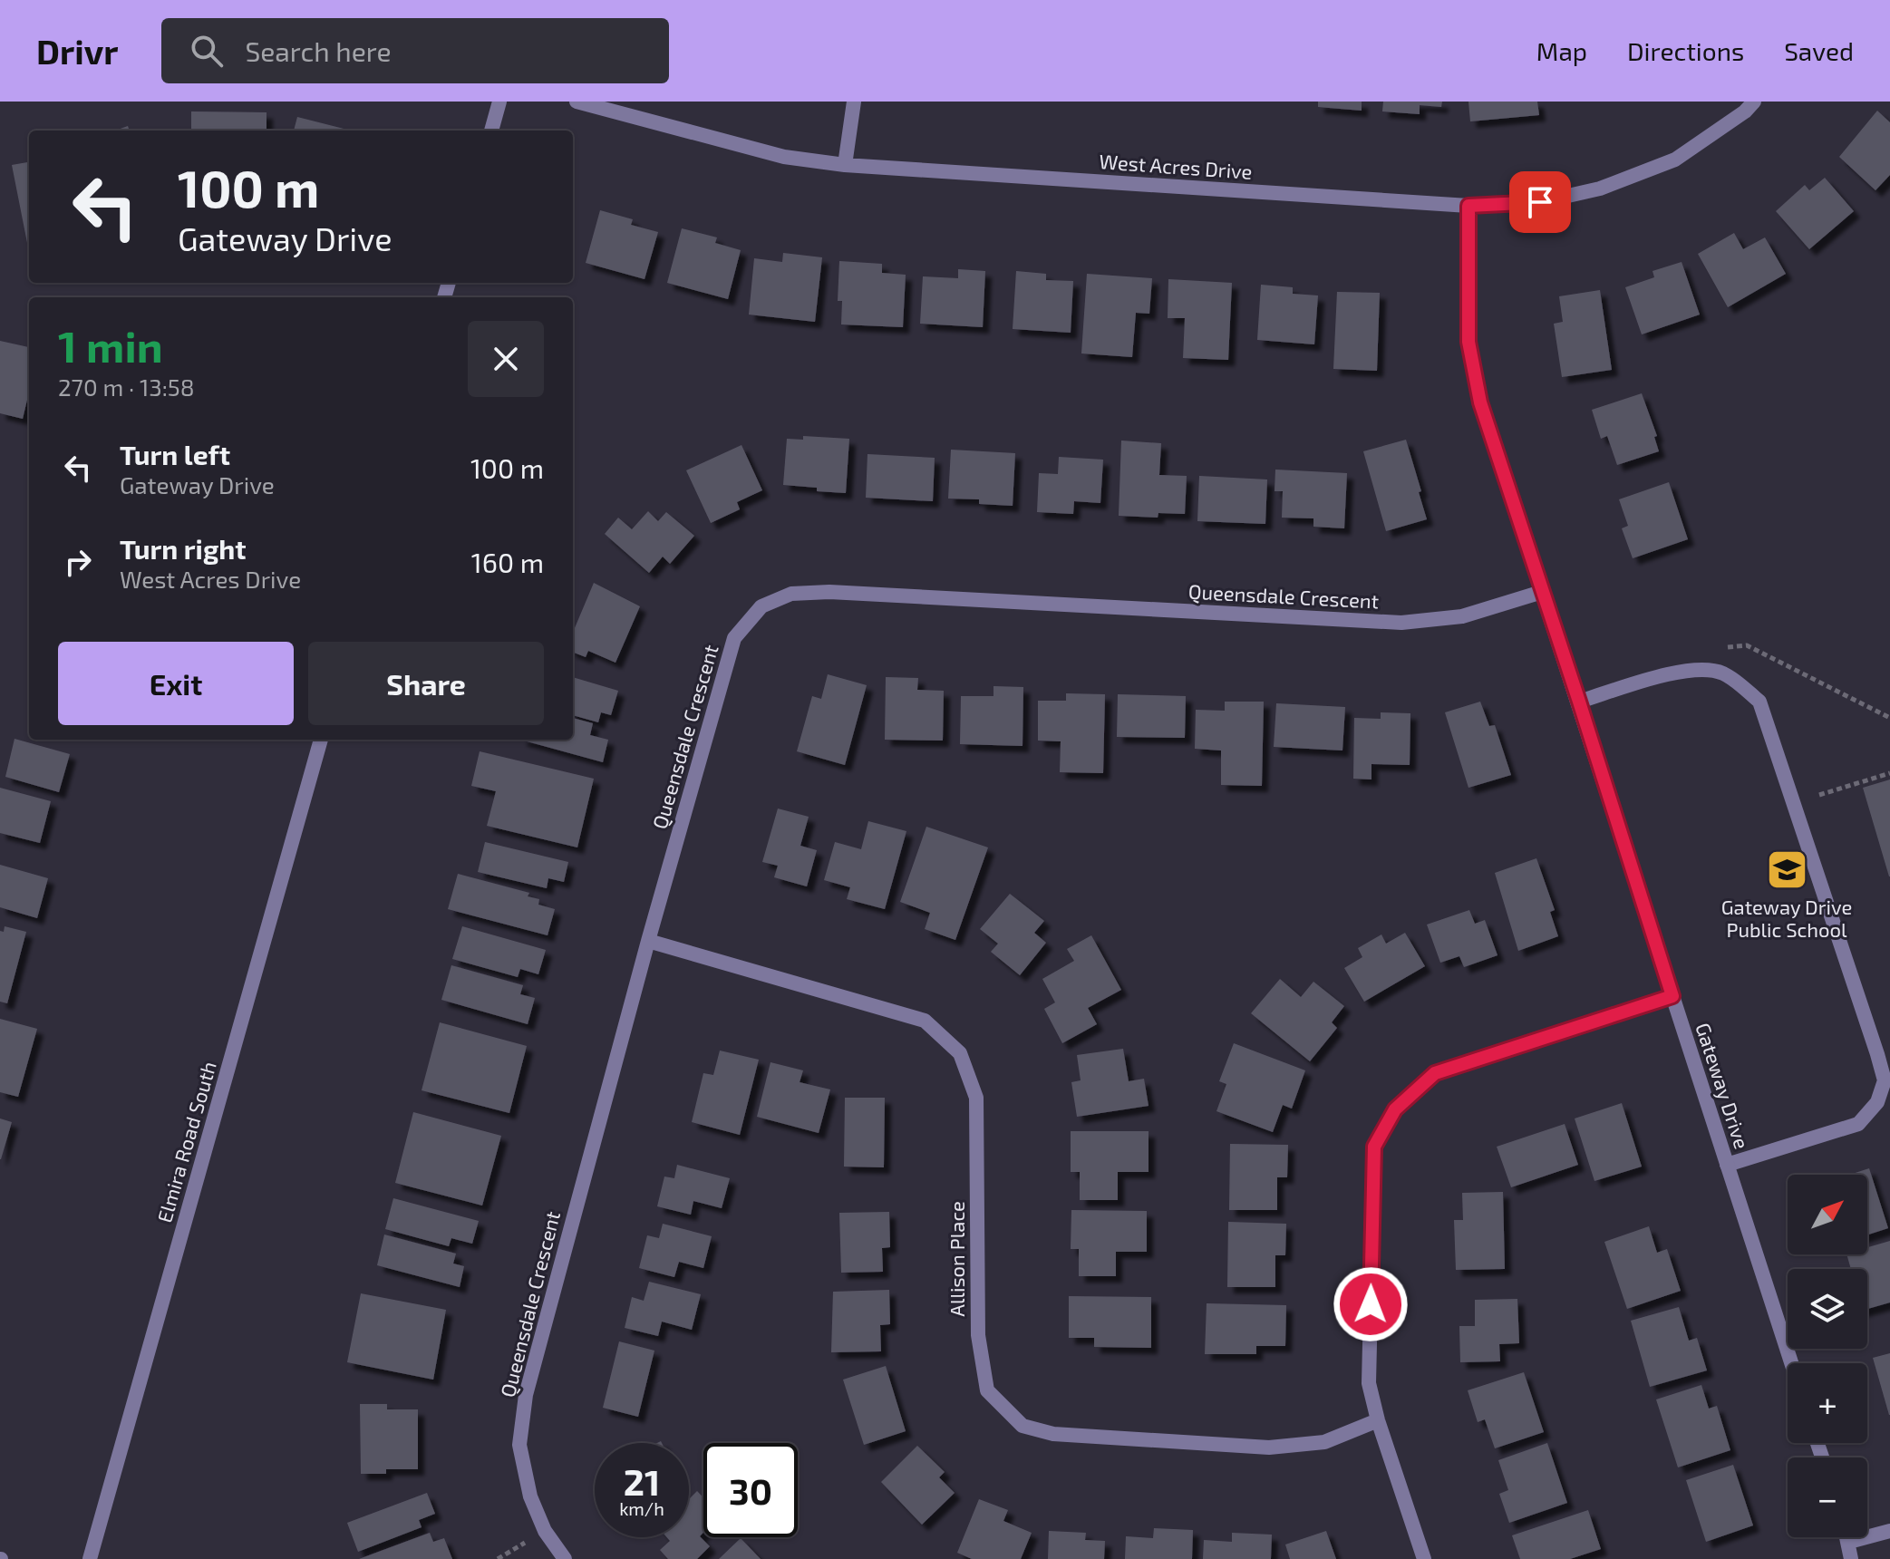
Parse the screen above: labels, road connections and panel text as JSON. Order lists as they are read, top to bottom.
{
  "streets": {
    "street": [
      "West Acres Drive",
      "Queensdale Crescent",
      "Gateway Drive",
      "Elmira Road South",
      "Allison Place"
    ]
  },
  "crossings": [
    ["West Acres Drive", "Gateway Drive"],
    ["Queensdale Crescent", "Gateway Drive"],
    ["Queensdale Crescent", "Allison Place"]
  ],
  "places": {
    "school or university": ["Gateway Drive Public School"]
  },
  "north": "top right",
  "page": {
    "header": "Drivr",
    "search": "Search here",
    "nav": ["Map", "Directions", "Saved"],
    "turn": ["100 m", "Gateway Drive"],
    "heading": ["1 min", "270 m · 13:58"],
    "list": [
      {
        "name": "Turn left",
        "note": "Gateway Drive",
        "value": "100 m"
      },
      {
        "name": "Turn right",
        "note": "West Acres Drive",
        "value": "160 m"
      }
    ],
    "buttons": ["Exit", "Share"],
    "map_buttons": ["+", "−"],
    "speed": "21 km/h",
    "limit": "30"
  }
}
